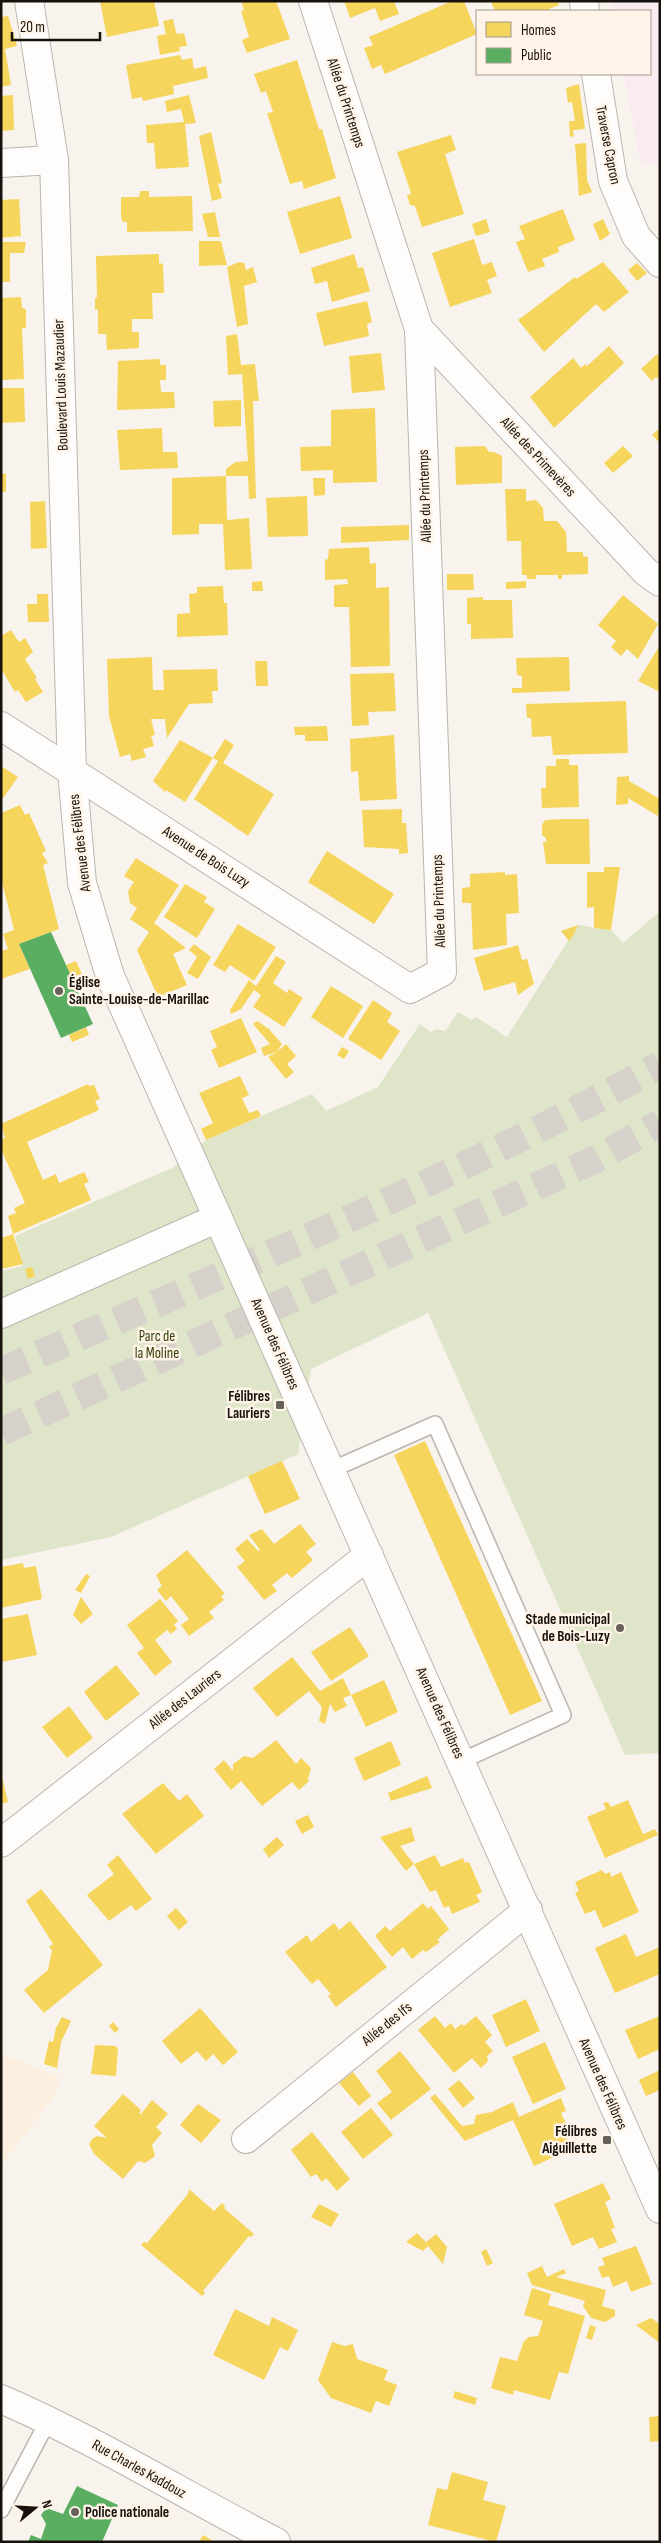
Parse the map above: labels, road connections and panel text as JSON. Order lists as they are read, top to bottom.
{
  "streets": {
    "street": [
      "Allée du Printemps",
      "Traverse Capron",
      "Boulevard Louis Mazaudier",
      "Allée des Primevères",
      "Avenue des Félibres",
      "Avenue de Bois Luzy",
      "Allée des Lauriers",
      "Allée des Ifs",
      "Rue Charles Kaddouz"
    ]
  },
  "crossings": [
    ["Allée du Printemps", "Allée des Primevères"],
    ["Allée du Printemps", "Avenue de Bois Luzy"],
    ["Boulevard Louis Mazaudier", "Avenue des Félibres"],
    ["Boulevard Louis Mazaudier", "Avenue de Bois Luzy"],
    ["Avenue des Félibres", "Avenue de Bois Luzy"],
    ["Avenue des Félibres", "Allée des Lauriers"],
    ["Avenue des Félibres", "Allée des Ifs"]
  ],
  "parks": ["Parc de la Moline"],
  "places": {
    "other": ["Église Sainte-Louise-de-Marillac", "Stade municipal de Bois-Luzy", "Police nationale"],
    "transit": ["Félibres Lauriers", "Félibres Aiguillette"]
  },
  "legend": ["Homes", "Public"],
  "scale_bar": "20 m",
  "north": "right"
}
